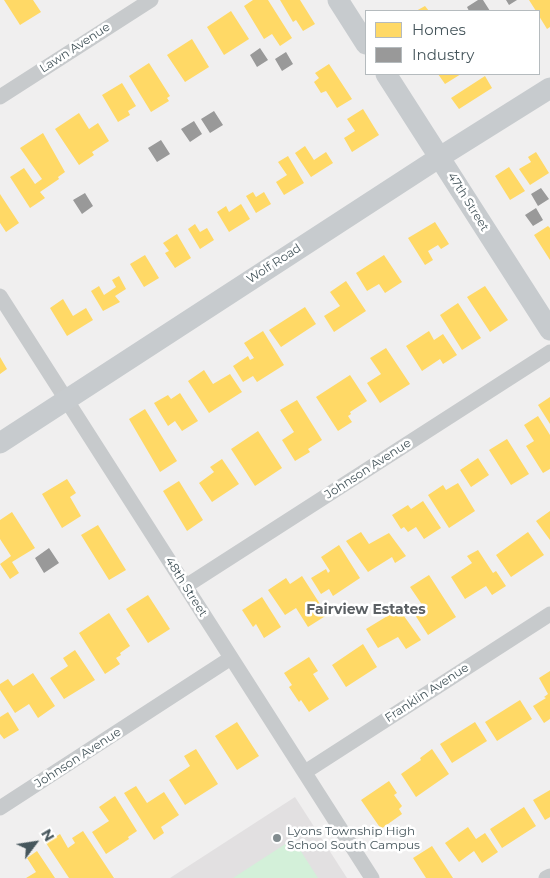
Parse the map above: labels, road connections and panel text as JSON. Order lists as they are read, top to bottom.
{
  "streets": {
    "main road": ["47th Street", "Wolf Road"],
    "street": [
      "Lawn Avenue",
      "Johnson Avenue",
      "48th Street",
      "Franklin Avenue"
    ]
  },
  "crossings": [
    ["47th Street", "Wolf Road"],
    ["Wolf Road", "48th Street"],
    ["Johnson Avenue", "48th Street"],
    ["48th Street", "Franklin Avenue"]
  ],
  "districts": ["Fairview Estates"],
  "places": ["Lyons Township High School South Campus"],
  "legend": ["Homes", "Industry"],
  "north": "top right"
}
